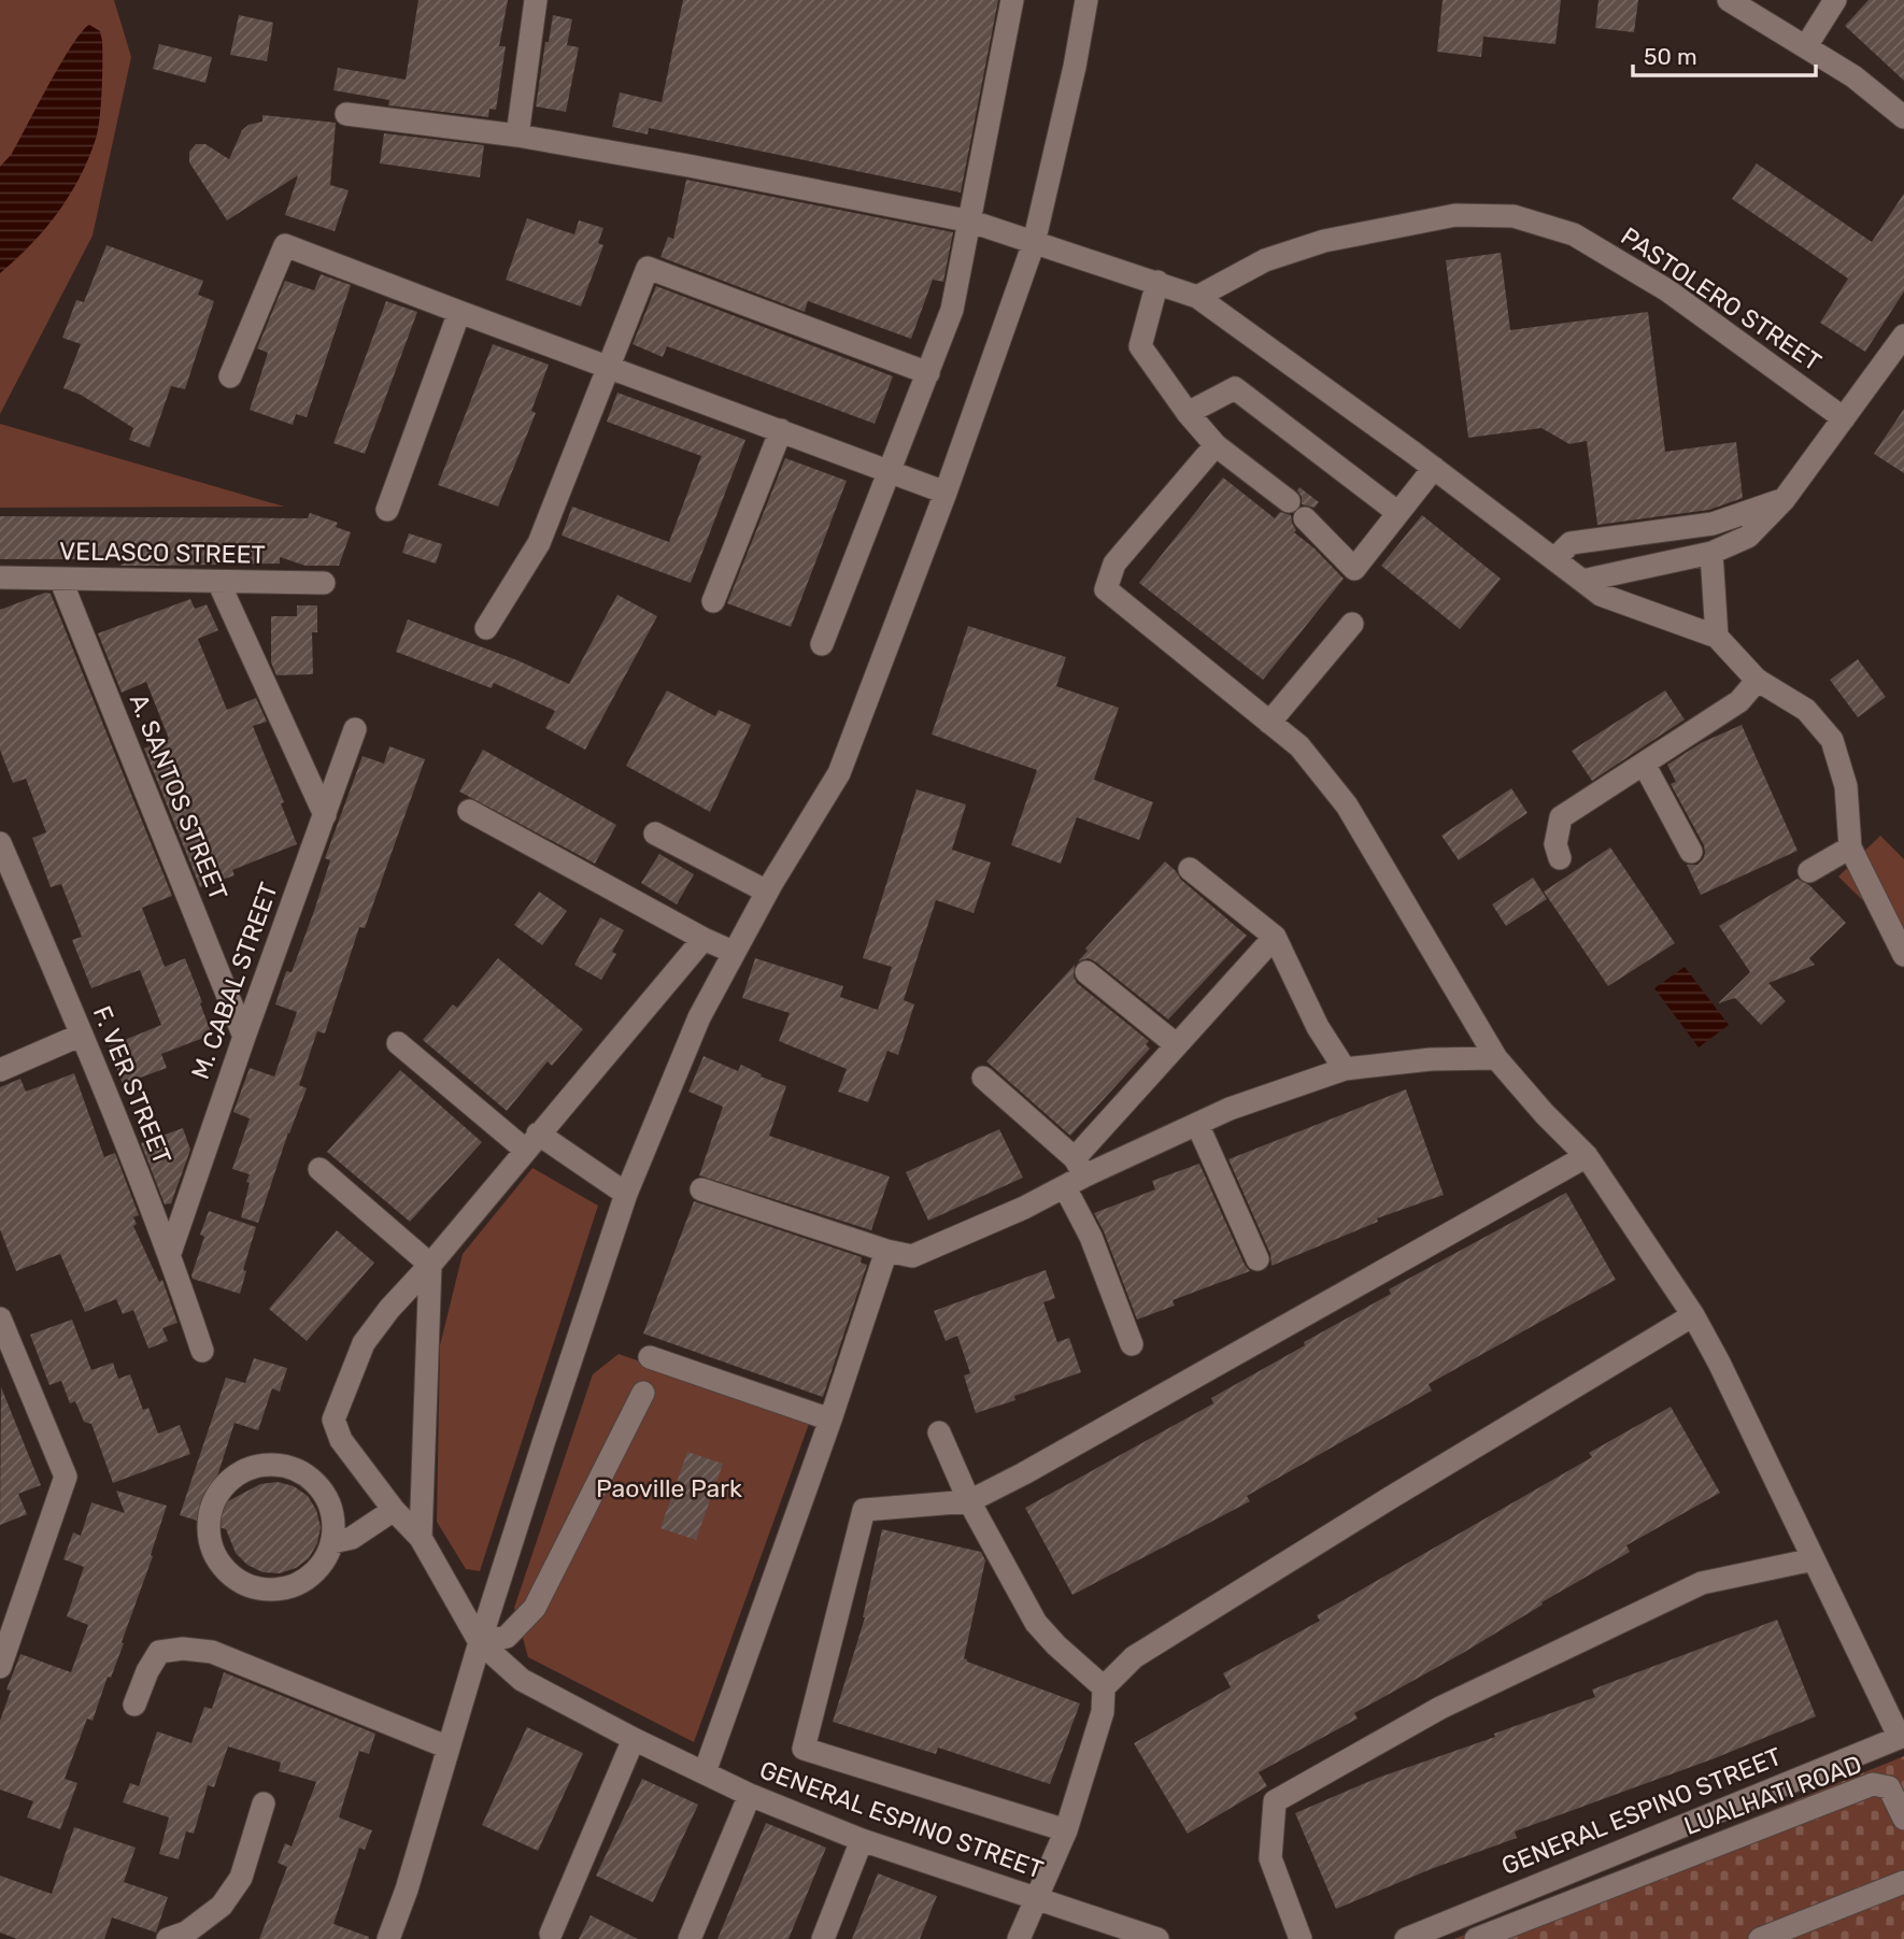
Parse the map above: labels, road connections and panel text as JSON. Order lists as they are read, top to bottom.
{
  "streets": {
    "street": [
      "PASTOLERO STREET",
      "VELASCO STREET",
      "A. SANTOS STREET",
      "M. CABAL STREET",
      "F. VER STREET",
      "LUALHATI ROAD",
      "GENERAL ESPINO STREET"
    ]
  },
  "crossings": [
    ["VELASCO STREET", "A. SANTOS STREET"],
    ["A. SANTOS STREET", "M. CABAL STREET"],
    ["M. CABAL STREET", "F. VER STREET"]
  ],
  "parks": ["Paoville Park"],
  "scale_bar": "50 m"
}
